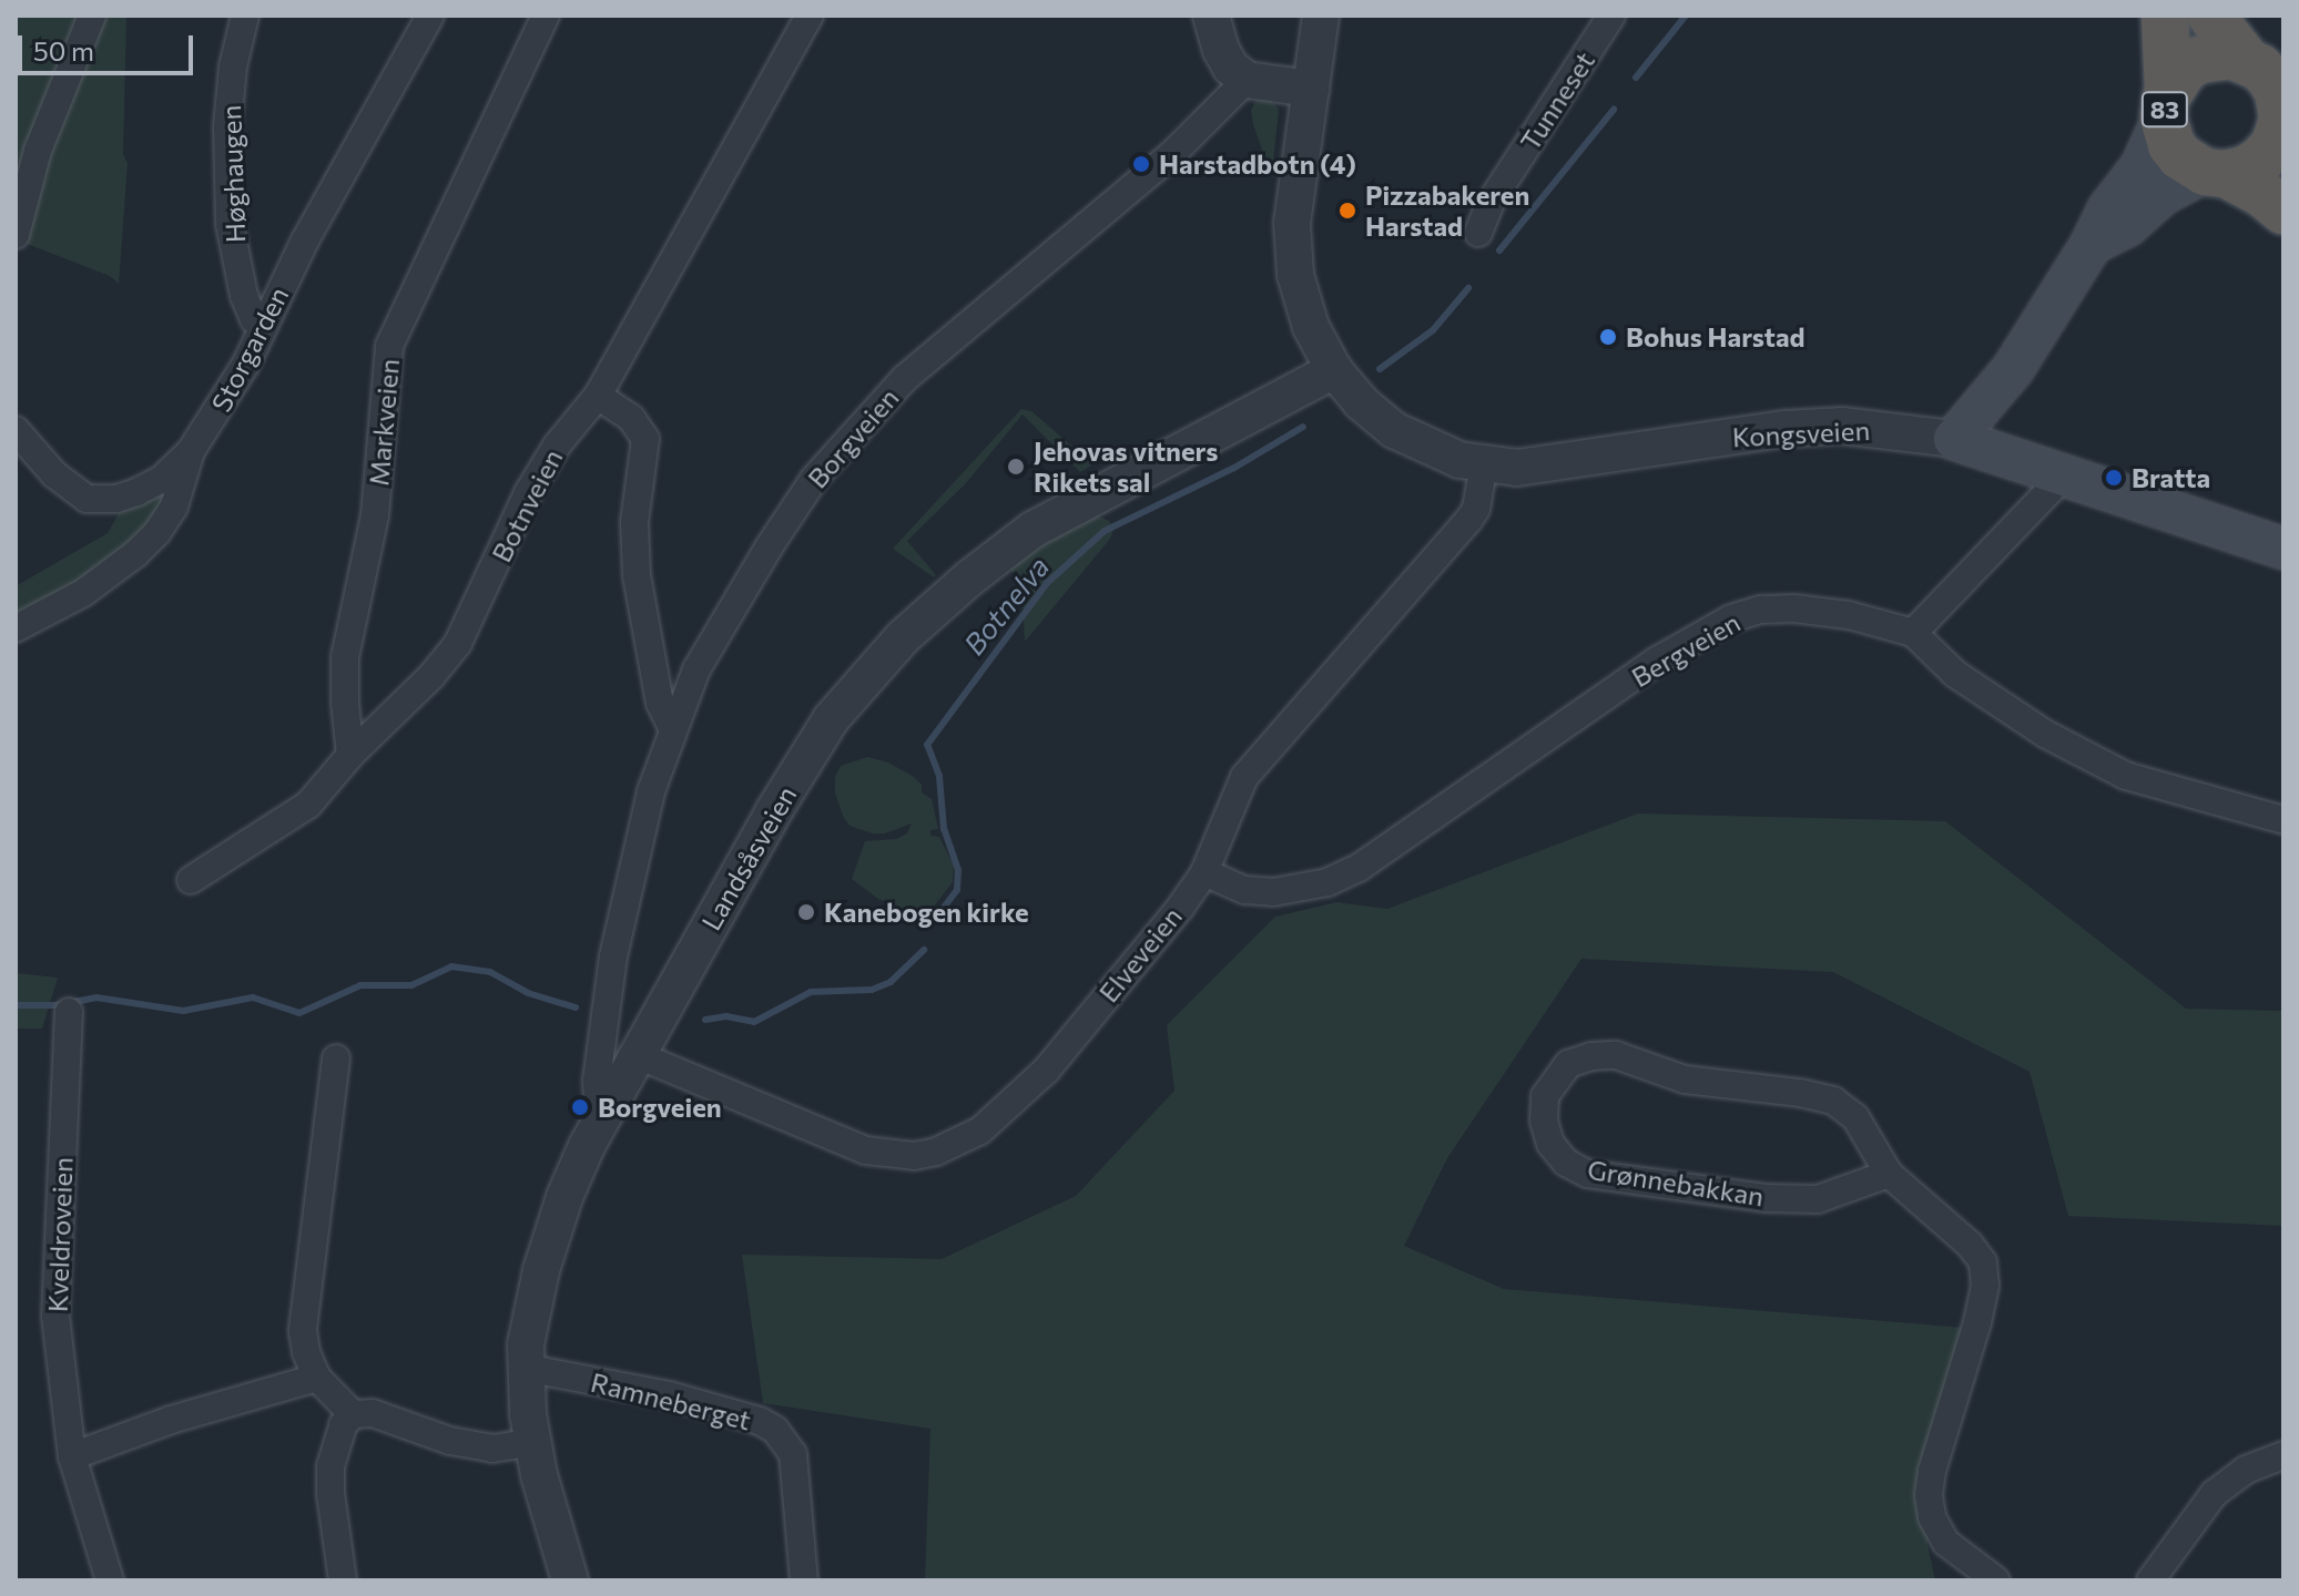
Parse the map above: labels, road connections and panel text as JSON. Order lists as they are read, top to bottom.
{
  "streets": {
    "highway": ["83"],
    "main road": ["Kongsveien"],
    "street": [
      "Tunneset",
      "Høghaugen",
      "Storgarden",
      "Markveien",
      "Borgveien",
      "Botnveien",
      "Bergveien",
      "Landsåsveien",
      "Elveveien",
      "Grønnebakkan",
      "Kveldroveien",
      "Ramneberget"
    ]
  },
  "crossings": [
    ["Høghaugen", "Storgarden"],
    ["Markveien", "Botnveien"],
    ["Kongsveien", "Landsåsveien"],
    ["Kongsveien", "Elveveien"],
    ["Borgveien", "Landsåsveien"],
    ["Bergveien", "Elveveien"],
    ["Landsåsveien", "Elveveien"],
    ["Landsåsveien", "Ramneberget"]
  ],
  "water": ["Botnelva"],
  "places": [
    "Harstadbotn (4)",
    "Pizzabakeren Harstad",
    "Bohus Harstad",
    "Jehovas vitners Rikets sal",
    "Bratta",
    "Kanebogen kirke",
    "Borgveien"
  ],
  "scale_bar": "50 m"
}
